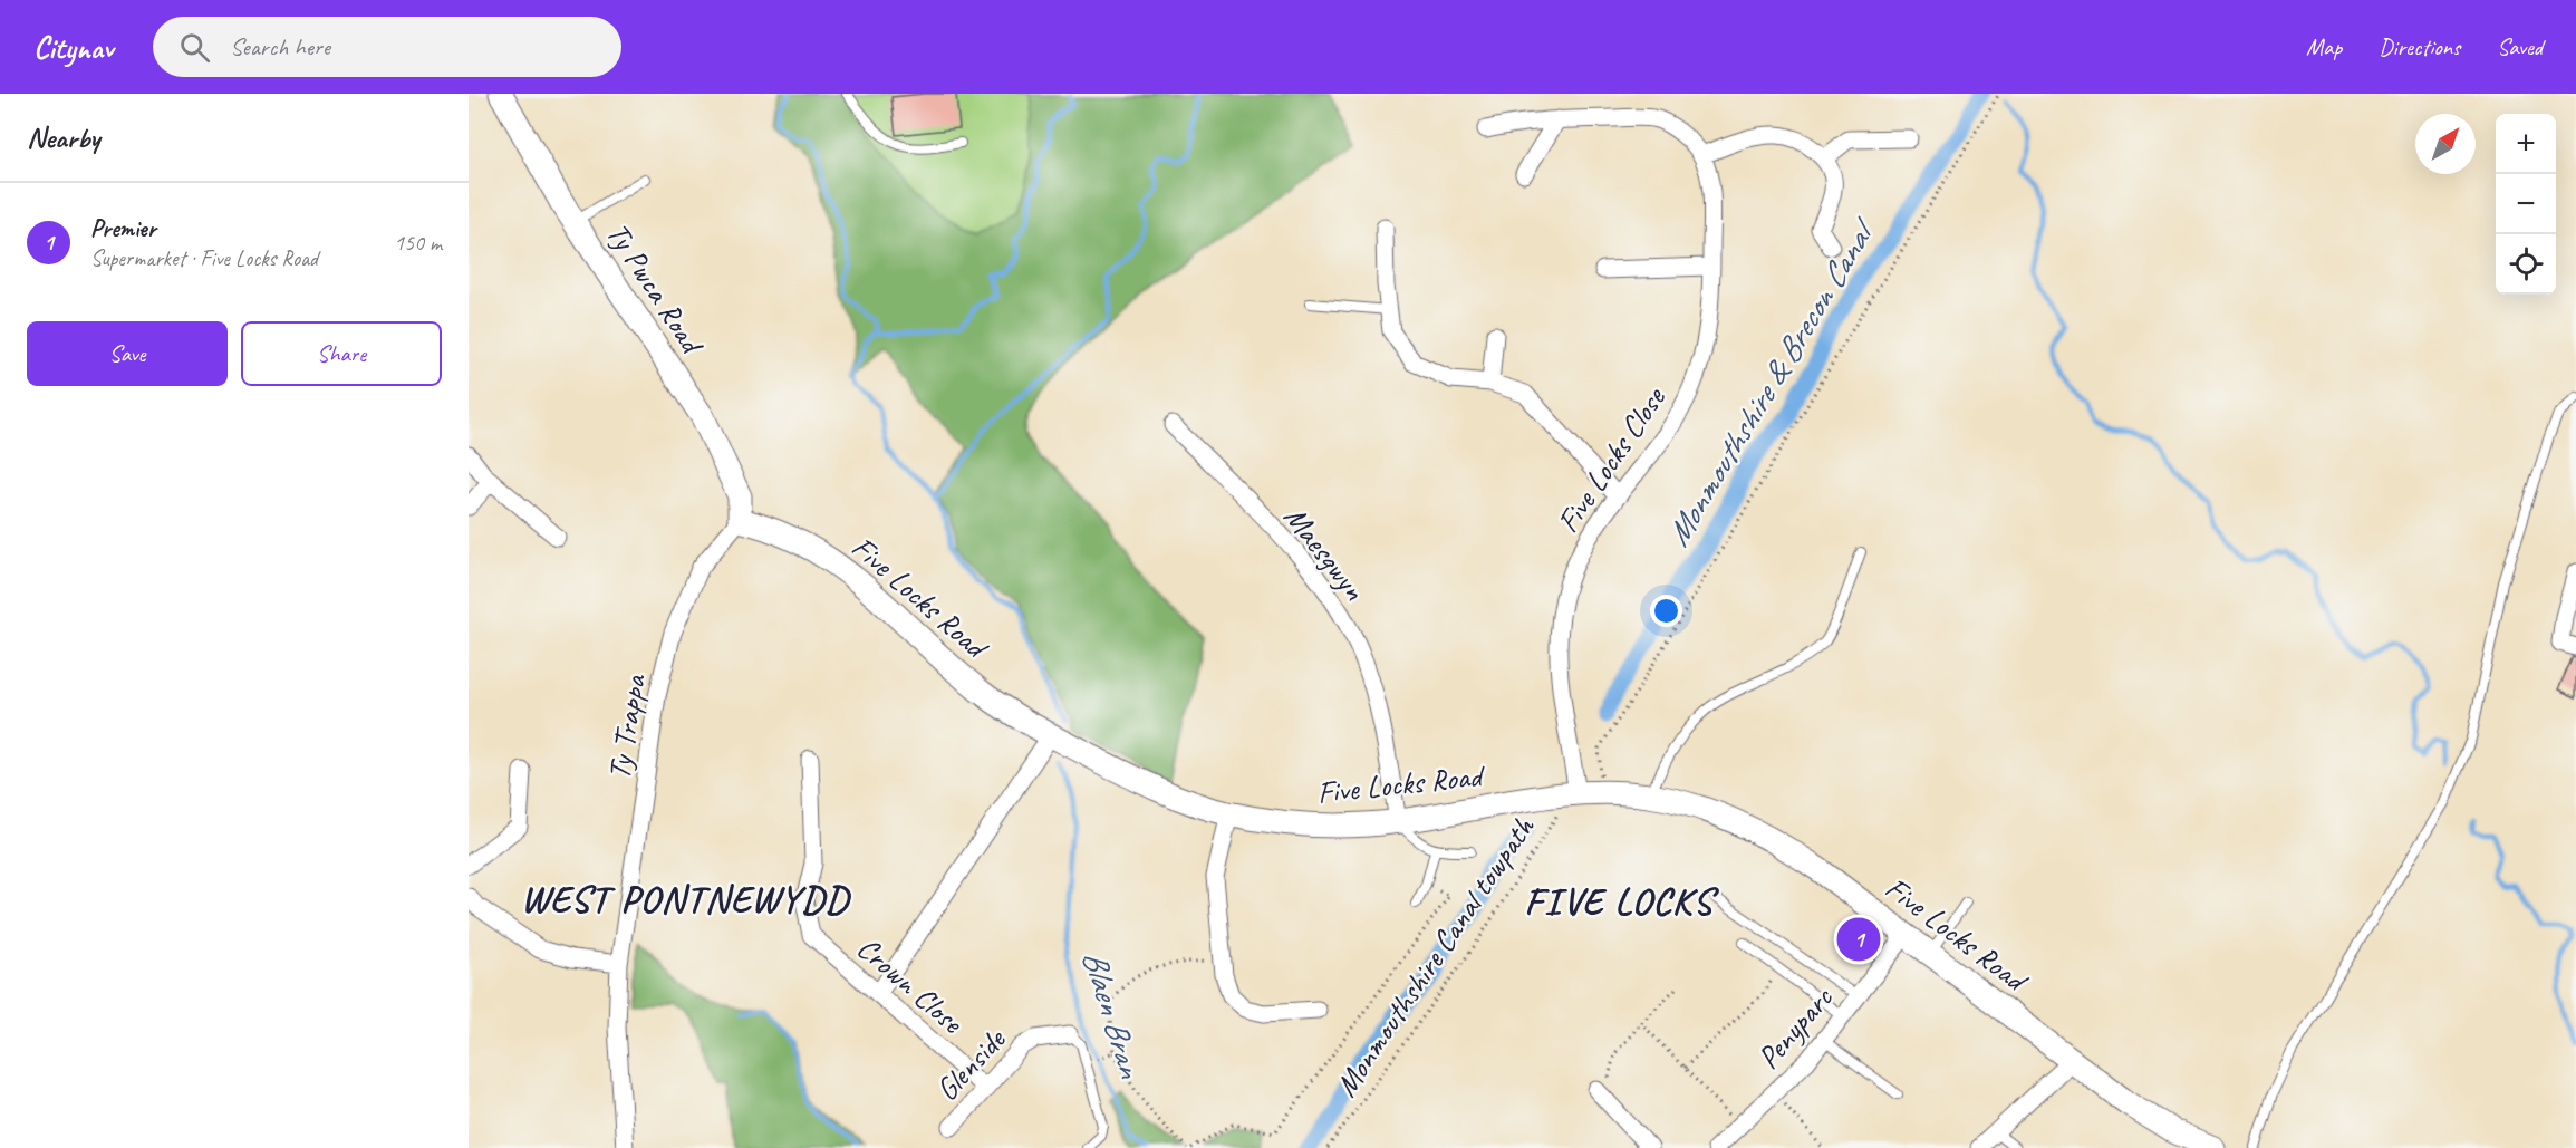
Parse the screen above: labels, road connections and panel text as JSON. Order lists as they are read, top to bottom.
{
  "streets": {
    "street": [
      "Ty Pwca Road",
      "Five Locks Close",
      "Maesgwyn",
      "Five Locks Road",
      "Ty Trappa",
      "Crown Close",
      "Penyparc",
      "Glenside"
    ],
    "path": ["Monmouthshire Canal towpath"]
  },
  "crossings": [
    ["Ty Pwca Road", "Five Locks Road"],
    ["Ty Pwca Road", "Ty Trappa"],
    ["Five Locks Close", "Five Locks Road"],
    ["Maesgwyn", "Five Locks Road"],
    ["Five Locks Road", "Ty Trappa"],
    ["Five Locks Road", "Penyparc"],
    ["Crown Close", "Glenside"]
  ],
  "districts": ["WEST PONTNEWYDD", "FIVE LOCKS"],
  "water": ["Monmouthshire & Brecon Canal", "Blaen Bran"],
  "north": "top right",
  "page": {
    "header": "Citynav",
    "search": "Search here",
    "nav": ["Map", "Directions", "Saved"],
    "heading": "Nearby",
    "map_buttons": ["+", "−"],
    "list": [
      {
        "mark": "1",
        "name": "Premier",
        "note": "Supermarket · Five Locks Road",
        "value": "150 m"
      }
    ],
    "buttons": ["Save", "Share"],
    "pins": "1"
  }
}
